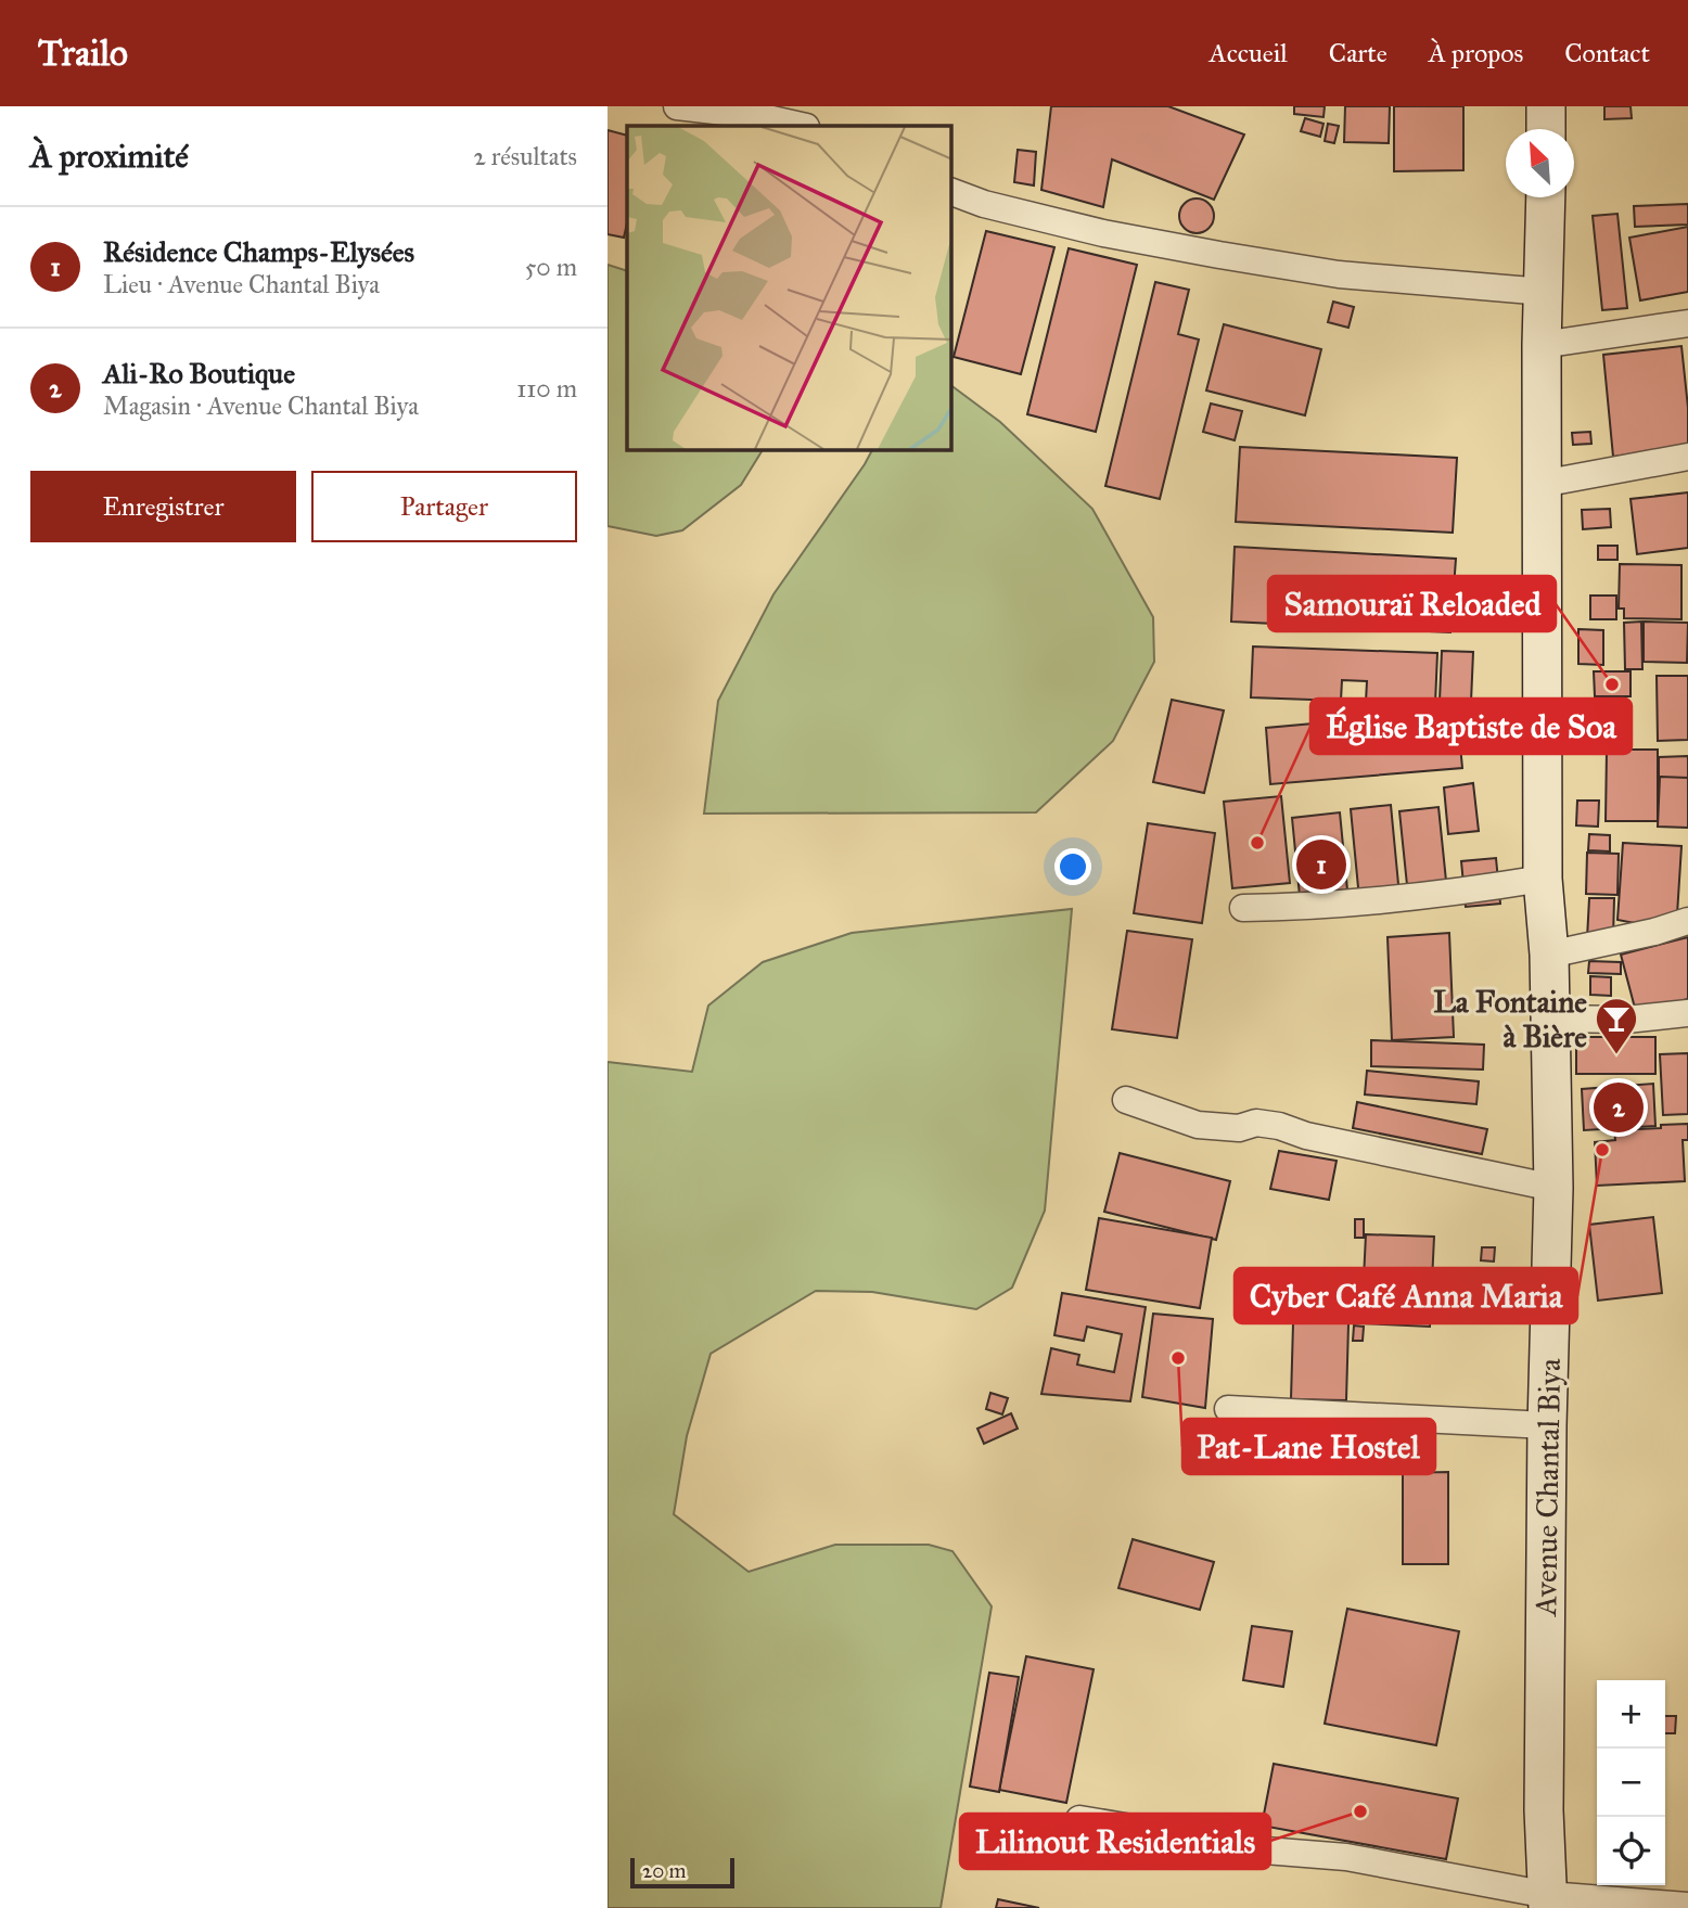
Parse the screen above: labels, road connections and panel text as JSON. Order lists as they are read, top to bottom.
{
  "streets": {
    "main road": ["Avenue Chantal Biya"]
  },
  "places": {
    "other": [
      "Samouraï Reloaded",
      "Église Baptiste de Soa",
      "Cyber Café Anna Maria",
      "Pat-Lane Hostel",
      "Lilinout Residentials"
    ],
    "bar": ["La Fontaine à Bière"]
  },
  "scale_bar": "20 m",
  "north": "top left",
  "page": {
    "header": "Trailo",
    "nav": [
      "Accueil",
      "Carte",
      "À propos",
      "Contact"
    ],
    "heading": ["À proximité", "2 résultats"],
    "list": [
      {
        "mark": "1",
        "name": "Résidence Champs-Elysées",
        "note": "Lieu · Avenue Chantal Biya",
        "value": "50 m"
      },
      {
        "mark": "2",
        "name": "Ali-Ro Boutique",
        "note": "Magasin · Avenue Chantal Biya",
        "value": "110 m"
      }
    ],
    "buttons": ["Enregistrer", "Partager"],
    "pins": ["1", "2"],
    "map_buttons": ["+", "−"],
    "scale": "20 m"
  }
}
